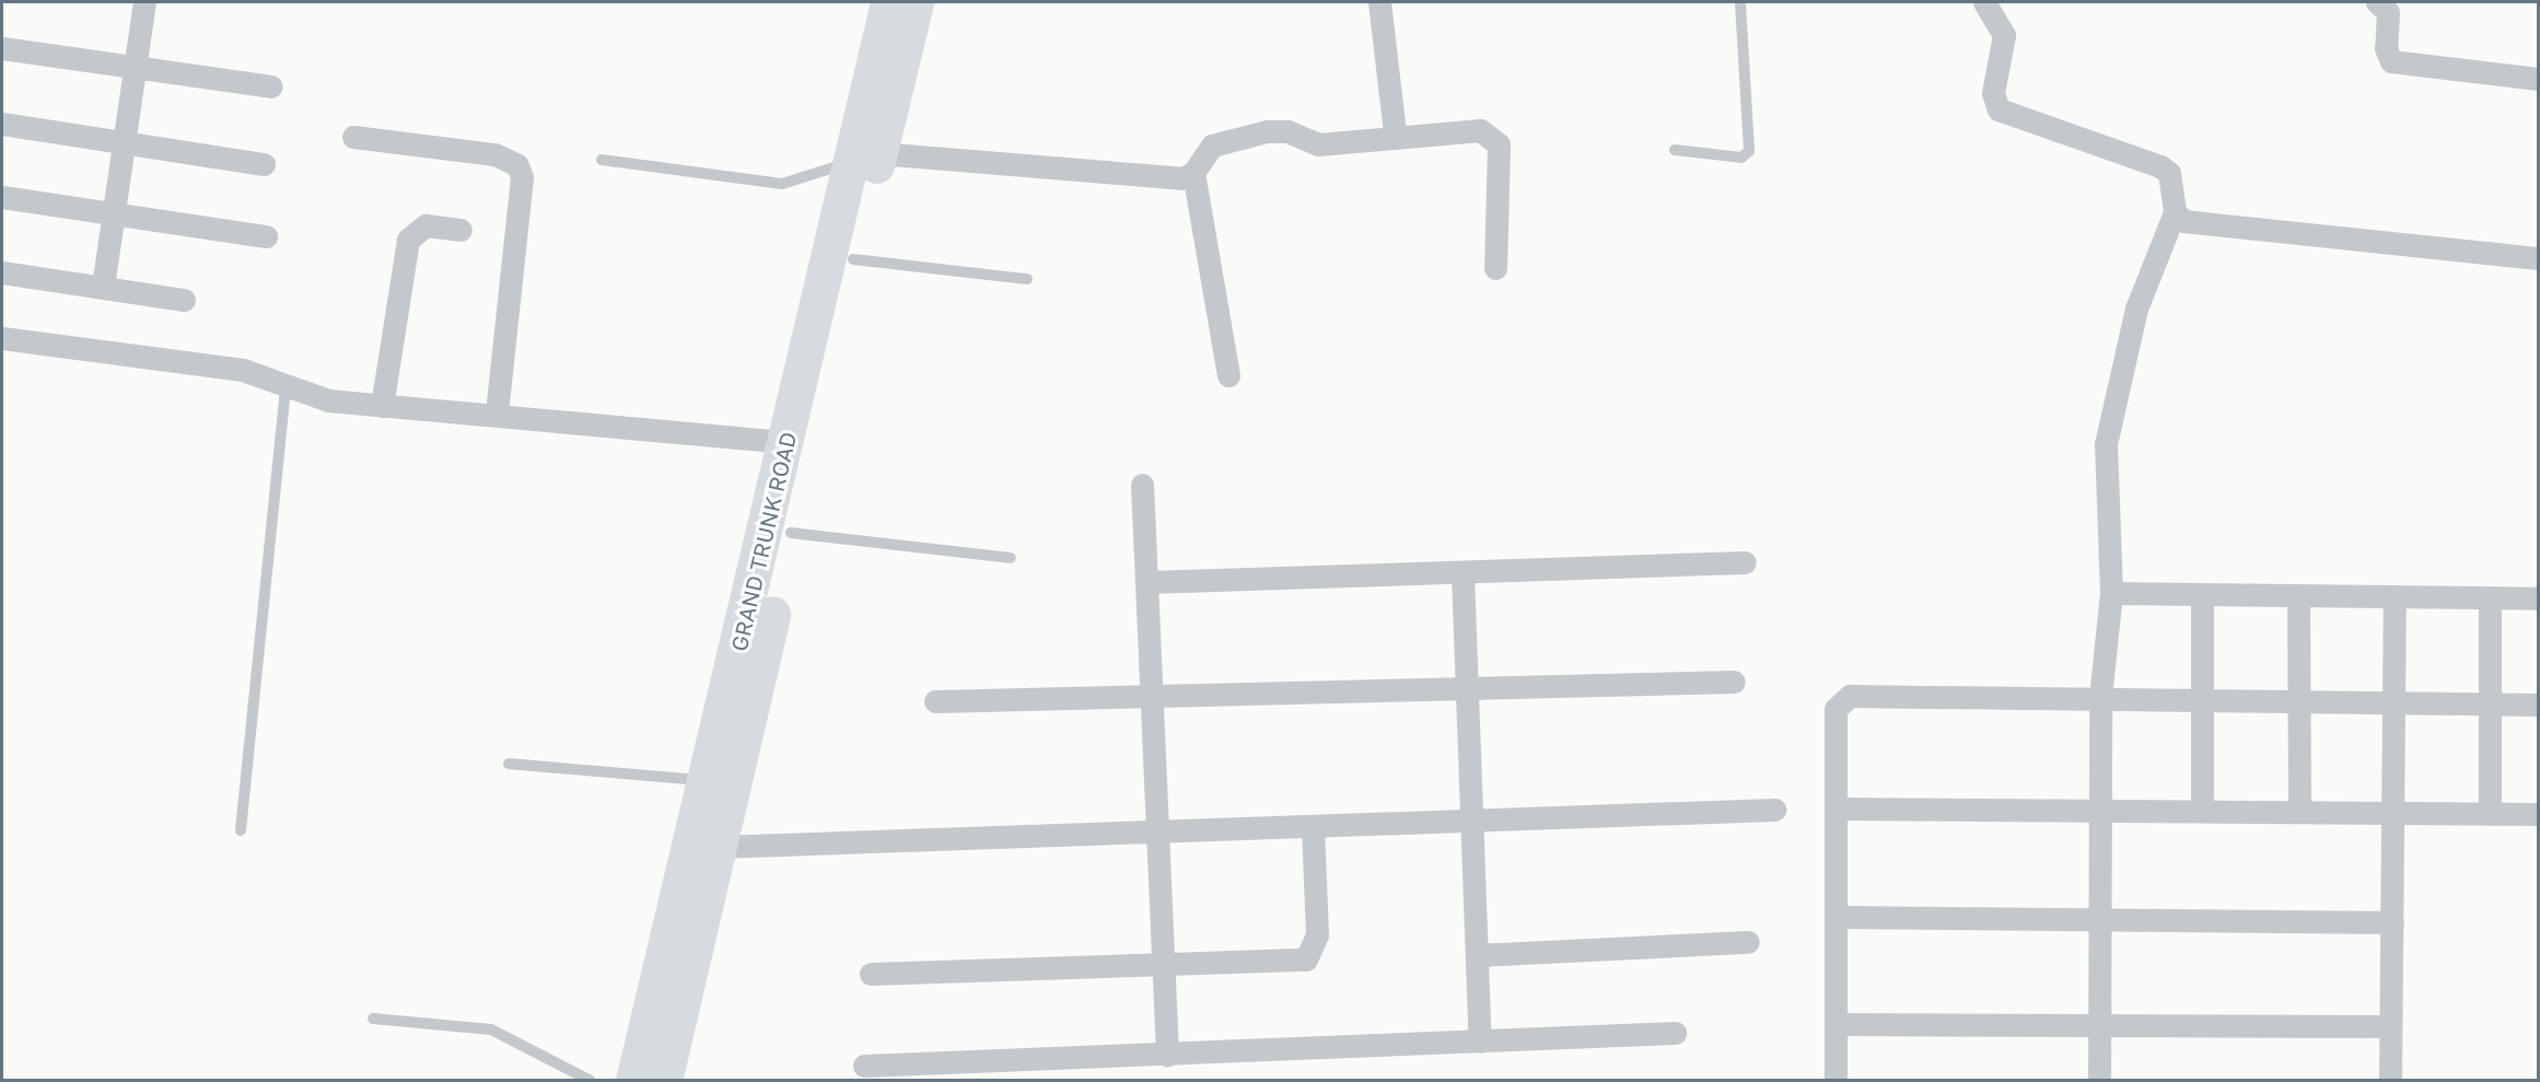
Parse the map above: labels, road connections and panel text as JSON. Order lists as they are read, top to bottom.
{
  "streets": {
    "highway": ["GRAND TRUNK ROAD"]
  }
}
